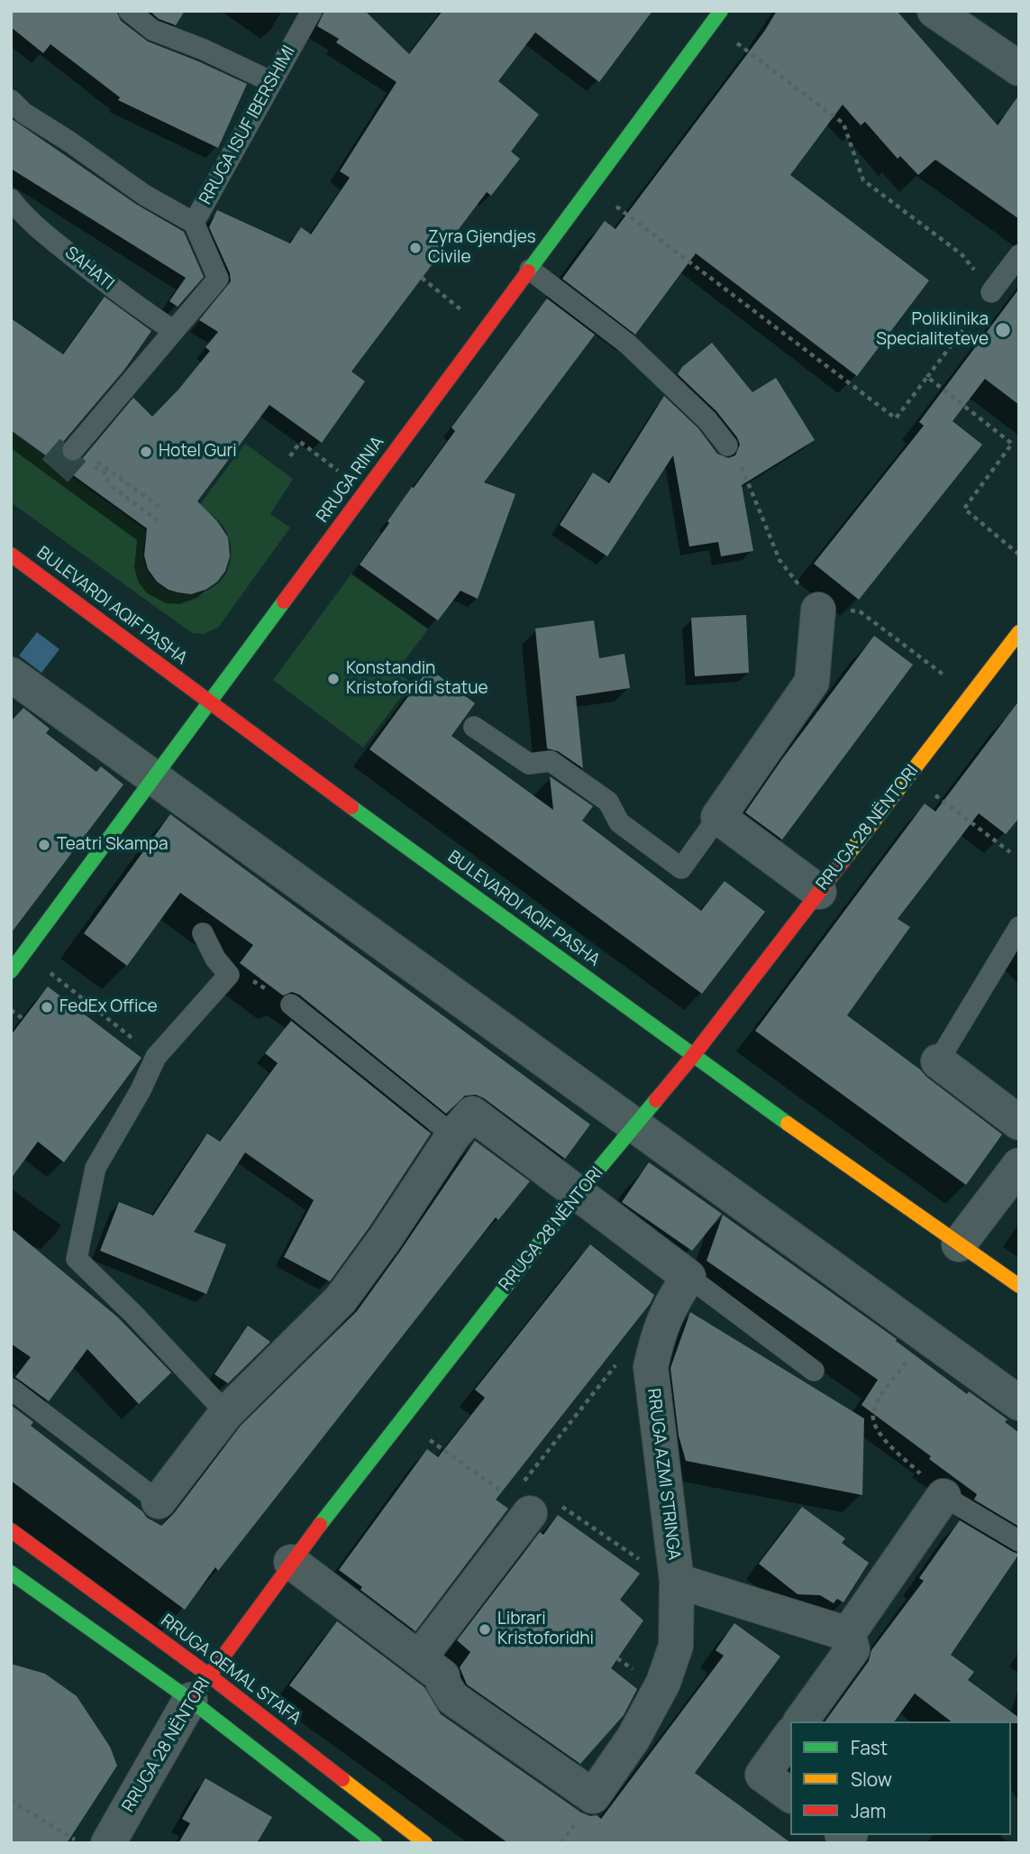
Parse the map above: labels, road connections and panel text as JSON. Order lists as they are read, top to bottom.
{
  "streets": {
    "main road": [
      "RRUGA RINIA",
      "BULEVARDI AQIF PASHA",
      "RRUGA 28 NËNTORI",
      "RRUGA QEMAL STAFA"
    ],
    "street": ["RRUGA AZMI STRINGA"],
    "lane": ["RRUGA ISUF IBERSHIMI", "SAHATI"]
  },
  "crossings": [
    ["RRUGA ISUF IBERSHIMI", "SAHATI"],
    ["RRUGA RINIA", "BULEVARDI AQIF PASHA"],
    ["BULEVARDI AQIF PASHA", "RRUGA 28 NËNTORI"],
    ["RRUGA 28 NËNTORI", "RRUGA QEMAL STAFA"]
  ],
  "places": [
    "Zyra Gjendjes Civile",
    "Poliklinika Specialiteteve",
    "Hotel Guri",
    "Konstandin Kristoforidi statue",
    "Teatri Skampa",
    "FedEx Office",
    "Librari Kristoforidhi"
  ],
  "legend": ["Fast", "Slow", "Jam"]
}
